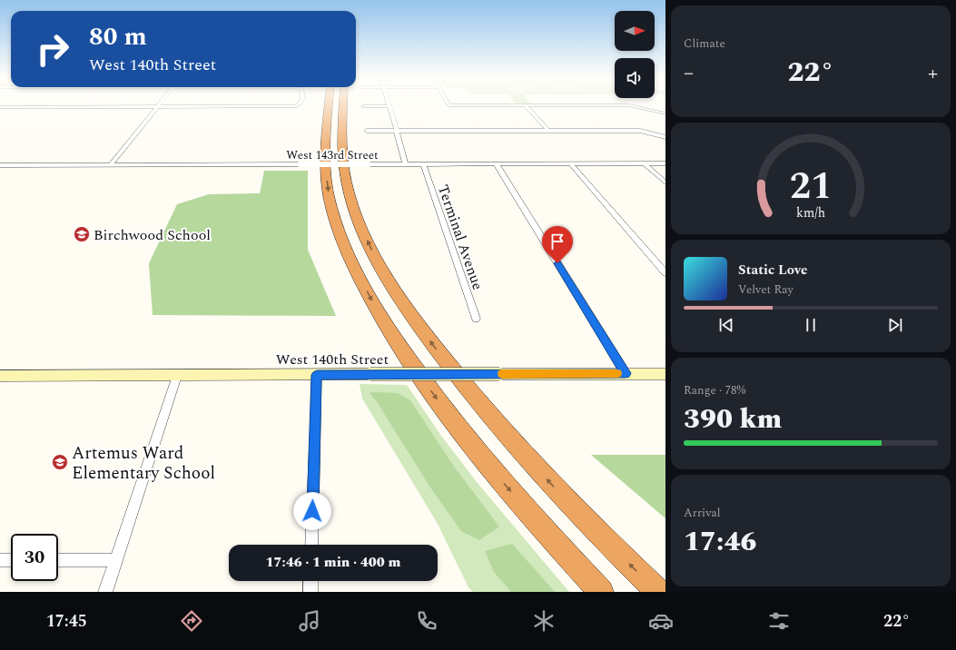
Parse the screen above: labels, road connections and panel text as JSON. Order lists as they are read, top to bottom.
{
  "streets": {
    "street": ["West 143rd Street", "Terminal Avenue", "West 140th Street"]
  },
  "crossings": [
    ["West 143rd Street", "Terminal Avenue"]
  ],
  "places": {
    "school or university": ["Birchwood School", "Artemus Ward Elementary School"]
  },
  "north": "right",
  "page": {
    "tile": [
      "Climate",
      ["Range · 78%", "390 km"],
      ["Arrival", "17:46"]
    ],
    "turn": ["80 m", "West 140th Street"],
    "heat": ["−", "22°", "+"],
    "song": ["Static Love", "Velvet Ray"],
    "limit": "30",
    "trip": "17:46 · 1 min · 400 m",
    "tabs": ["17:45", "22°"],
    "gauge": ["21", "km/h"]
  }
}
